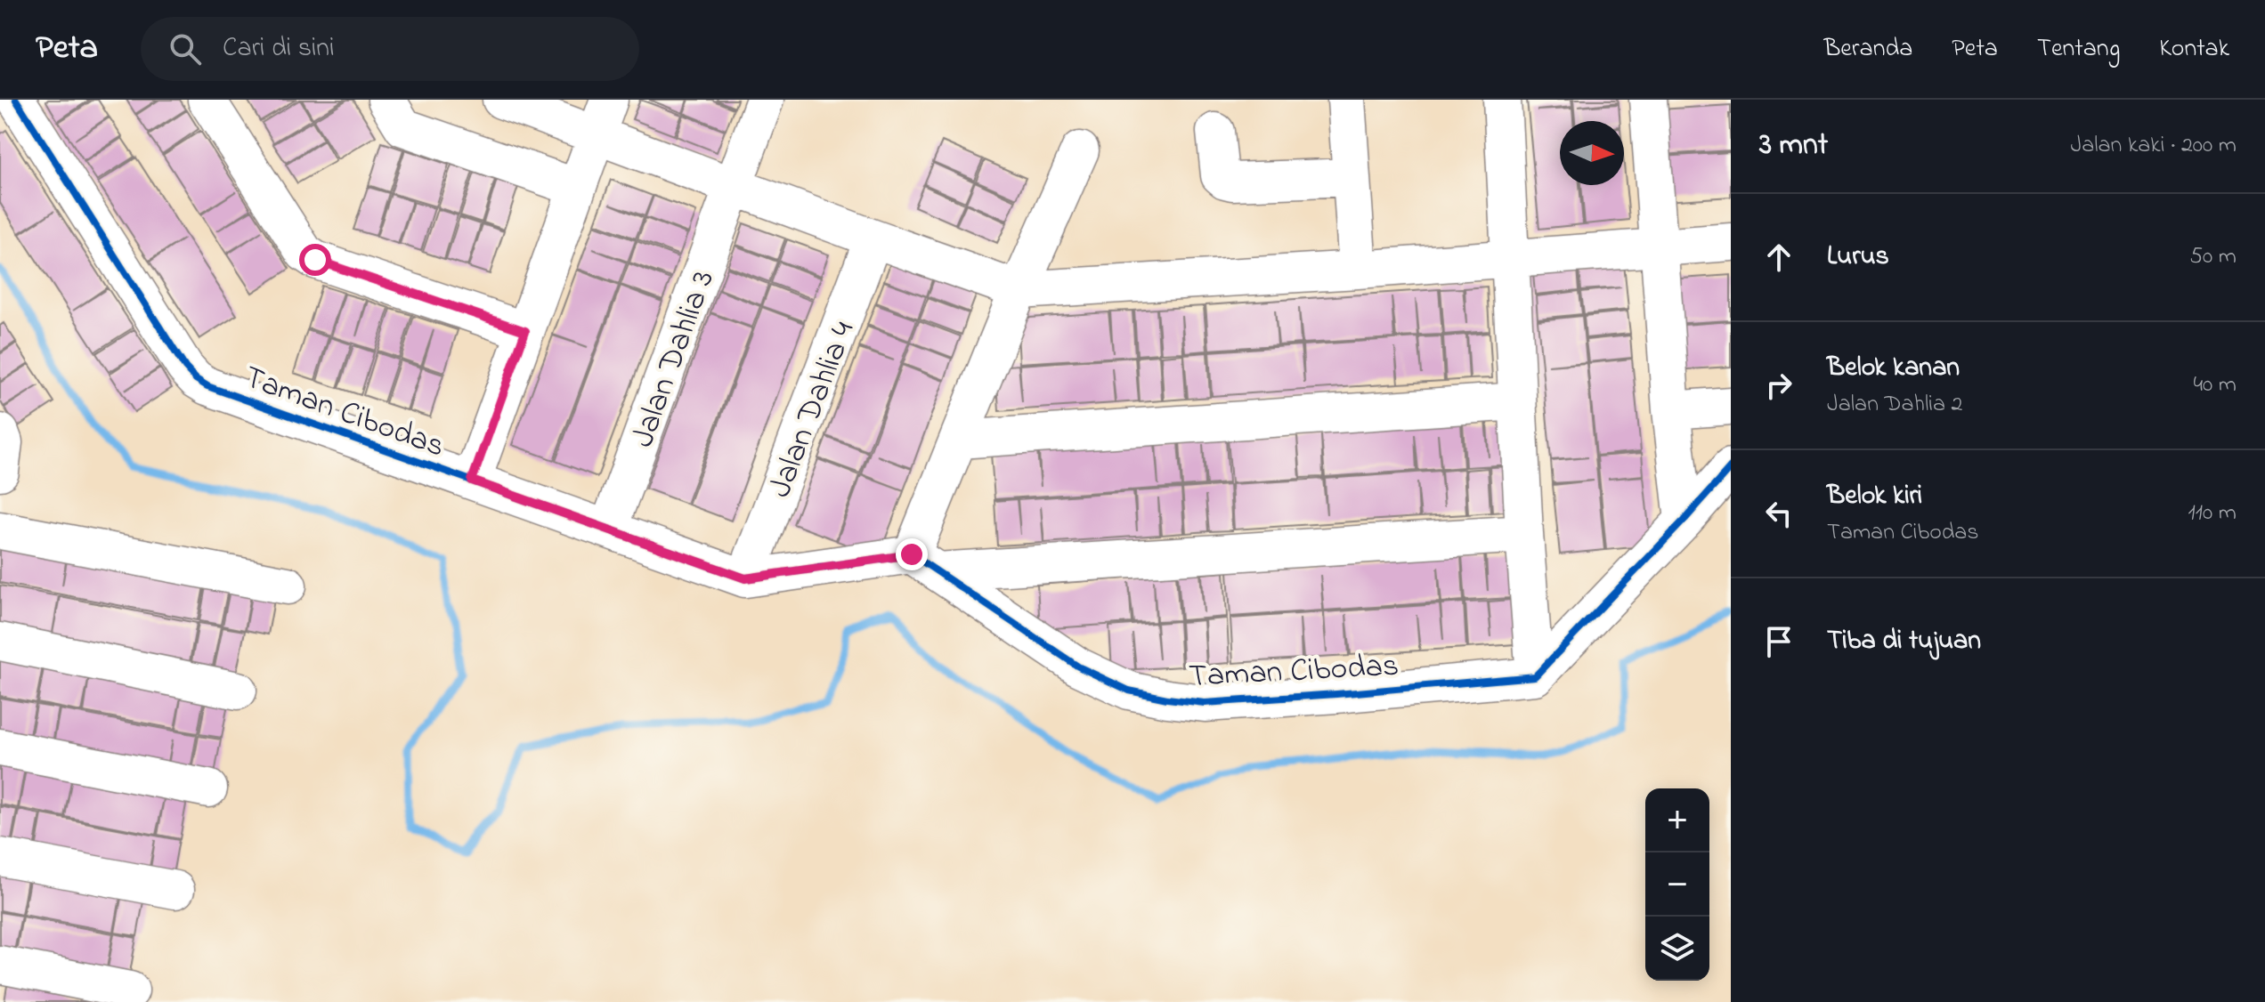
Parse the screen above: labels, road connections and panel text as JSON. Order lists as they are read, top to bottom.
{
  "streets": {
    "street": ["Jalan Dahlia 3", "Jalan Dahlia 4", "Taman Cibodas"]
  },
  "crossings": [
    ["Jalan Dahlia 3", "Taman Cibodas"],
    ["Jalan Dahlia 4", "Taman Cibodas"]
  ],
  "north": "right",
  "page": {
    "header": "Peta",
    "search": "Cari di sini",
    "nav": [
      "Beranda",
      "Peta",
      "Tentang",
      "Kontak"
    ],
    "heading": ["3 mnt", "Jalan kaki · 200 m"],
    "list": [
      ["Lurus", "50 m"],
      ["Belok kanan", "Jalan Dahlia 2", "40 m"],
      ["Belok kiri", "Taman Cibodas", "110 m"],
      "Tiba di tujuan"
    ],
    "map_buttons": ["+", "−"]
  }
}
